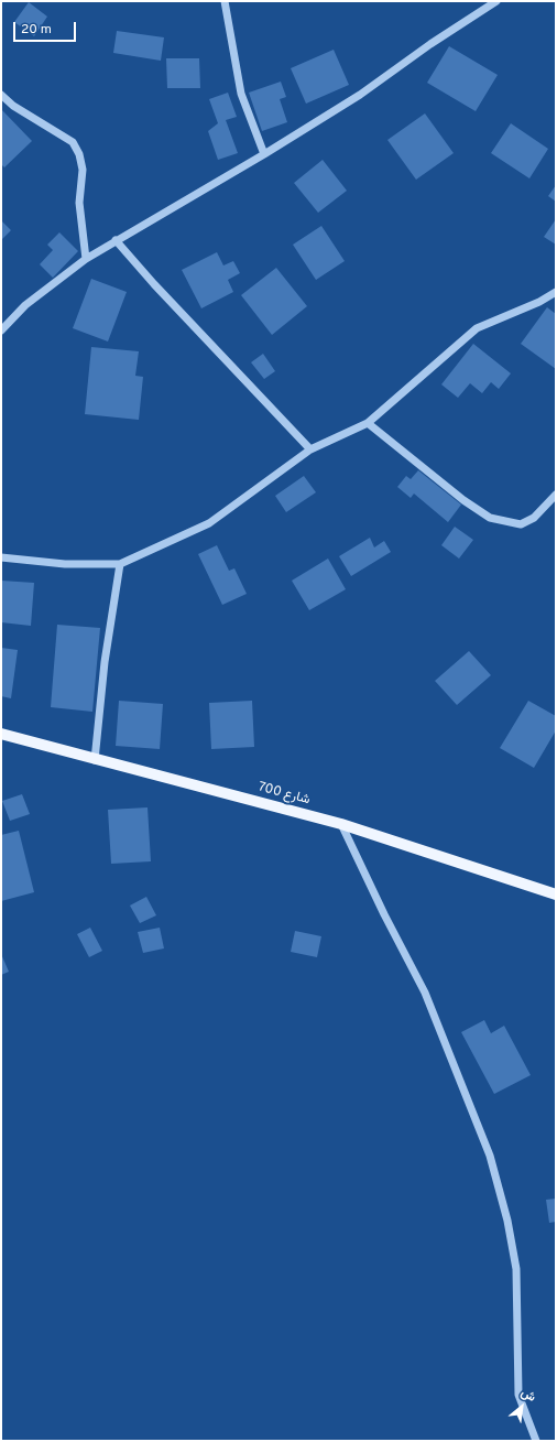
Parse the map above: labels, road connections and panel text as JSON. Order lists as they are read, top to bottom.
{
  "streets": {
    "main road": ["شارع 700"]
  },
  "scale_bar": "20 m",
  "north": "top right"
}
